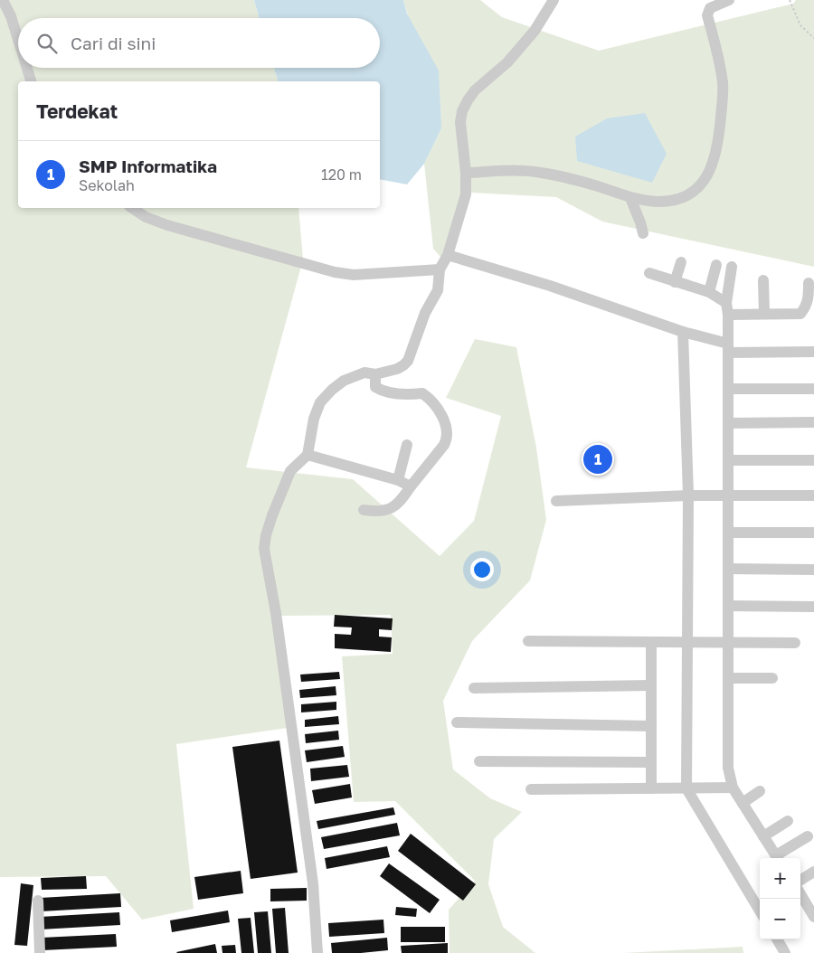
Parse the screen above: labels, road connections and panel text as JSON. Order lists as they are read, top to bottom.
{
  "page": {
    "search": "Cari di sini",
    "heading": "Terdekat",
    "list": [
      {
        "mark": "1",
        "name": "SMP Informatika",
        "note": "Sekolah",
        "value": "120 m"
      }
    ],
    "pins": "1",
    "map_buttons": ["+", "−"]
  }
}
